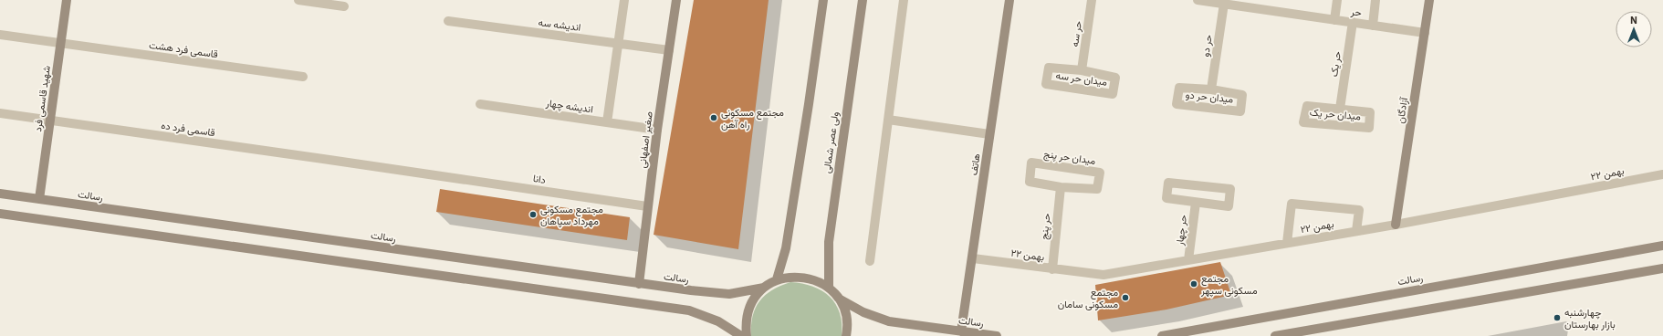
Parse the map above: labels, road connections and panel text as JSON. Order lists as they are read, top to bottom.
{
  "streets": {
    "street": [
      "حر",
      "اندیشه سه",
      "حر سه",
      "حر دو",
      "قاسمی فرد هشت",
      "حر یک",
      "میدان حر سه",
      "میدان حر دو",
      "شهید قاسمی فرد",
      "اندیشه چهار",
      "آزادگان",
      "میدان حر یک",
      "قاسمی فرد ده",
      "صغیر اصفهانی",
      "ولی عصر شمالی",
      "میدان حر پنج",
      "هاتف",
      "۲۲ بهمن",
      "دانا",
      "رسالت",
      "حر پنج",
      "حر چهار"
    ]
  },
  "crossings": [
    ["حر", "حر دو"],
    ["حر", "حر یک"],
    ["حر", "آزادگان"],
    ["اندیشه سه", "صغیر اصفهانی"],
    ["حر سه", "میدان حر سه"],
    ["حر دو", "میدان حر دو"],
    ["قاسمی فرد هشت", "شهید قاسمی فرد"],
    ["حر یک", "میدان حر یک"],
    ["شهید قاسمی فرد", "قاسمی فرد ده"],
    ["شهید قاسمی فرد", "رسالت"],
    ["اندیشه چهار", "صغیر اصفهانی"],
    ["آزادگان", "۲۲ بهمن"],
    ["قاسمی فرد ده", "دانا"],
    ["صغیر اصفهانی", "دانا"],
    ["صغیر اصفهانی", "رسالت"],
    ["میدان حر پنج", "حر پنج"],
    ["هاتف", "۲۲ بهمن"],
    ["هاتف", "رسالت"],
    ["۲۲ بهمن", "حر پنج"],
    ["۲۲ بهمن", "حر چهار"]
  ],
  "places": [
    "مجتمع مسکونی راه آهن",
    "مجتمع مسکونی مهرداد سپاهان",
    "مجتمع مسکونی سپهر",
    "مجتمع مسکونی سامان",
    "چهارشنبه بازار بهارستان"
  ],
  "north": "top"
}
